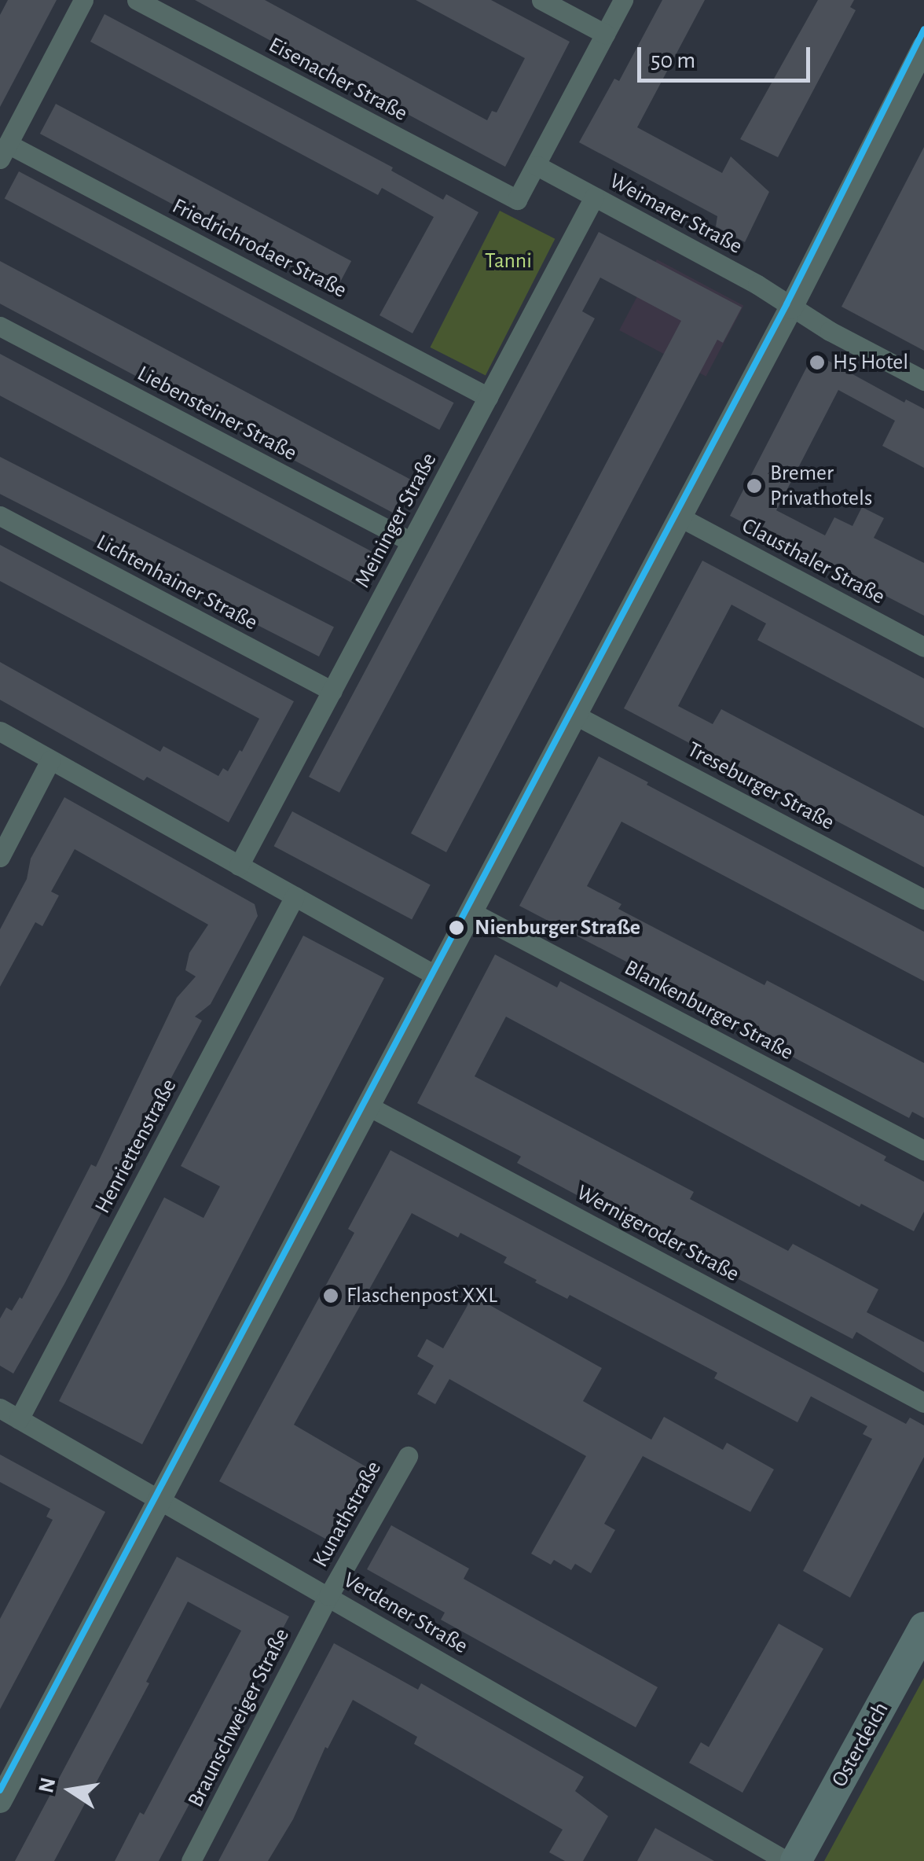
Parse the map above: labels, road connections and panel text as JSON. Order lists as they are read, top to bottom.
{
  "streets": {
    "main road": ["Osterdeich"],
    "street": [
      "Eisenacher Straße",
      "Weimarer Straße",
      "Friedrichrodaer Straße",
      "Liebensteiner Straße",
      "Meininger Straße",
      "Clausthaler Straße",
      "Lichtenhainer Straße",
      "Treseburger Straße",
      "Blankenburger Straße",
      "Henriettenstraße",
      "Wernigeroder Straße",
      "Kunathstraße",
      "Verdener Straße",
      "Braunschweiger Straße"
    ]
  },
  "crossings": [
    ["Eisenacher Straße", "Weimarer Straße"],
    ["Weimarer Straße", "Meininger Straße"],
    ["Friedrichrodaer Straße", "Meininger Straße"],
    ["Liebensteiner Straße", "Meininger Straße"],
    ["Meininger Straße", "Lichtenhainer Straße"],
    ["Henriettenstraße", "Verdener Straße"],
    ["Kunathstraße", "Verdener Straße"],
    ["Kunathstraße", "Braunschweiger Straße"],
    ["Verdener Straße", "Braunschweiger Straße"]
  ],
  "parks": ["Tanni"],
  "places": [
    "H5 Hotel",
    "Bremer Privathotels",
    "Nienburger Straße",
    "Flaschenpost XXL"
  ],
  "scale_bar": "50 m",
  "north": "left"
}
